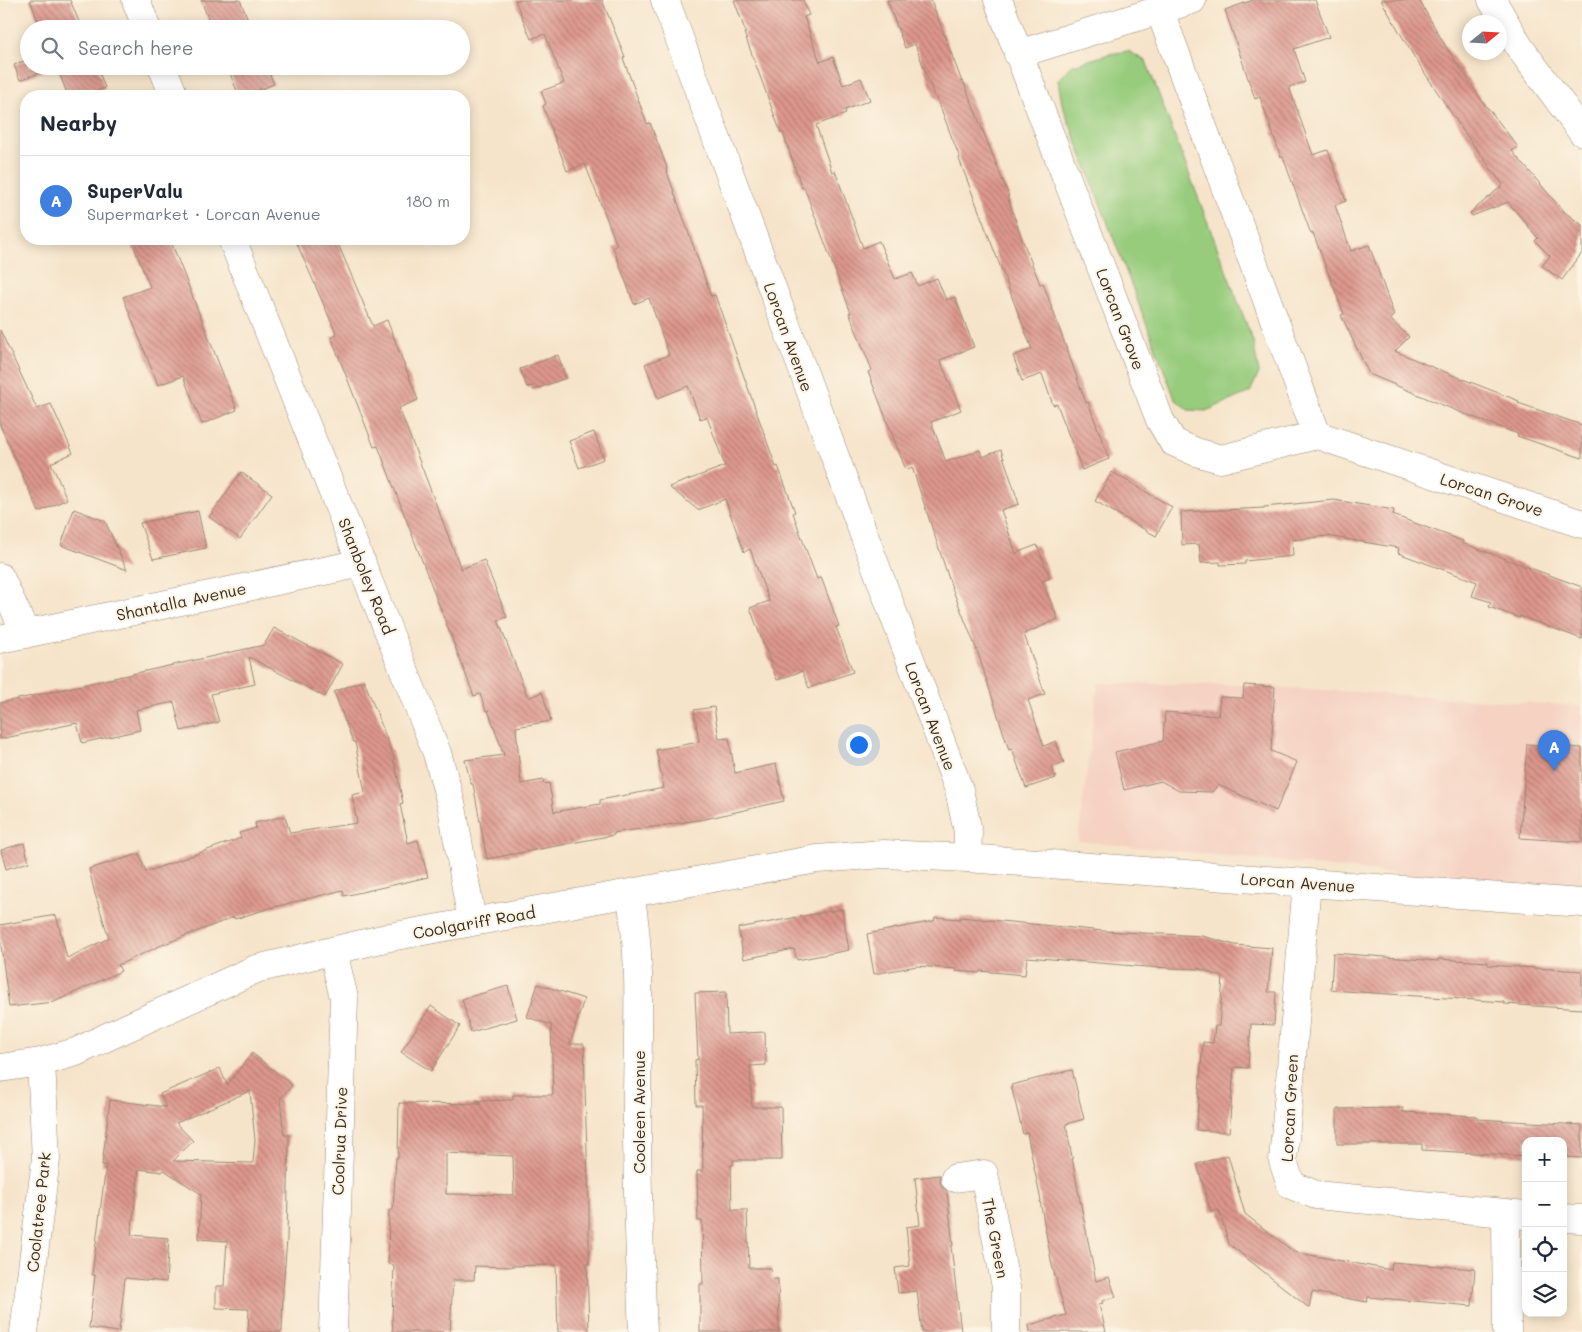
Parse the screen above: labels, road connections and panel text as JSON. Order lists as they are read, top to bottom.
{
  "streets": {
    "street": [
      "Lorcan Grove",
      "Lorcan Avenue",
      "Shanboley Road",
      "Shantalla Avenue",
      "Coolgariff Road",
      "Lorcan Green",
      "Cooleen Avenue",
      "Coolrua Drive",
      "Coolatree Park",
      "The Green"
    ]
  },
  "crossings": [
    ["Lorcan Avenue", "Coolgariff Road"],
    ["Lorcan Avenue", "Lorcan Green"],
    ["Shanboley Road", "Shantalla Avenue"],
    ["Shanboley Road", "Coolgariff Road"],
    ["Coolgariff Road", "Cooleen Avenue"],
    ["Coolgariff Road", "Coolrua Drive"],
    ["Coolgariff Road", "Coolatree Park"]
  ],
  "north": "right",
  "page": {
    "search": "Search here",
    "heading": "Nearby",
    "list": [
      {
        "mark": "A",
        "name": "SuperValu",
        "note": "Supermarket · Lorcan Avenue",
        "value": "180 m"
      }
    ],
    "pins": "A",
    "map_buttons": ["+", "−"]
  }
}
